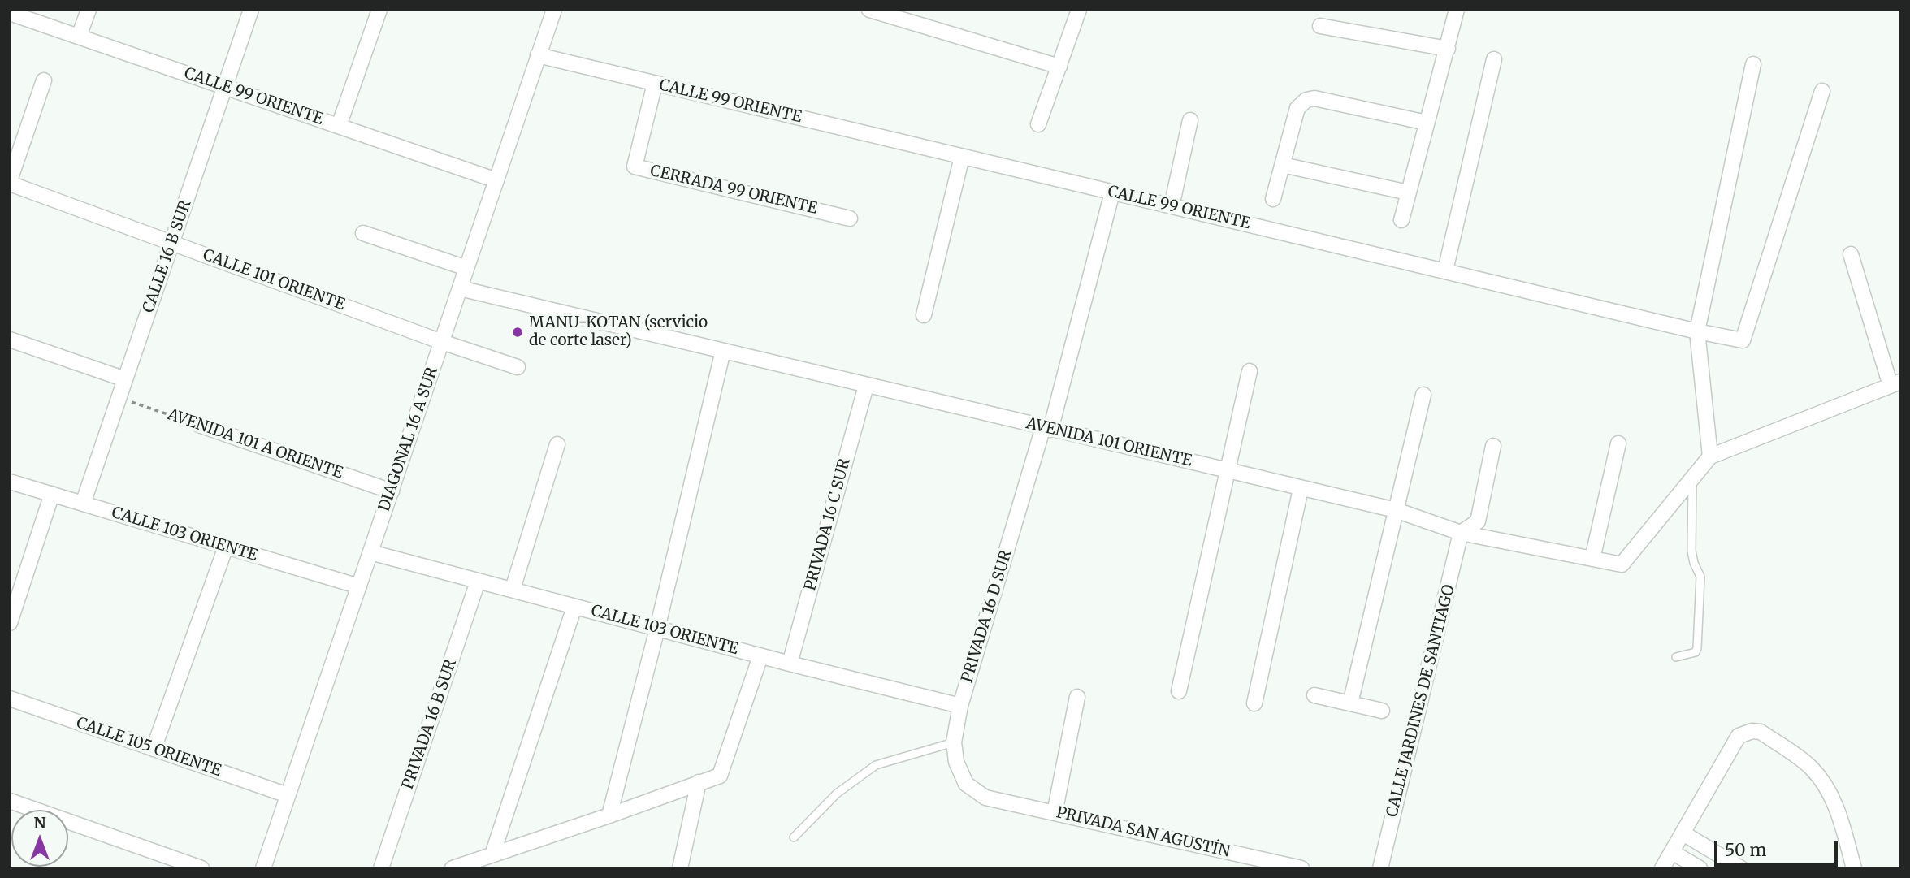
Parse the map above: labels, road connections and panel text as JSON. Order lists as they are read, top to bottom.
{
  "streets": {
    "street": [
      "CALLE 99 ORIENTE",
      "CERRADA 99 ORIENTE",
      "CALLE 16 B SUR",
      "CALLE 101 ORIENTE",
      "DIAGONAL 16 A SUR",
      "AVENIDA 101 ORIENTE",
      "AVENIDA 101 A ORIENTE",
      "PRIVADA 16 C SUR",
      "CALLE 103 ORIENTE",
      "PRIVADA 16 D SUR",
      "CALLE JARDINES DE SANTIAGO",
      "PRIVADA 16 B SUR",
      "CALLE 105 ORIENTE",
      "PRIVADA SAN AGUSTÍN"
    ]
  },
  "crossings": [
    ["CALLE 99 ORIENTE", "CERRADA 99 ORIENTE"],
    ["CALLE 99 ORIENTE", "CALLE 16 B SUR"],
    ["CALLE 99 ORIENTE", "DIAGONAL 16 A SUR"],
    ["CALLE 99 ORIENTE", "PRIVADA 16 D SUR"],
    ["CALLE 16 B SUR", "CALLE 101 ORIENTE"],
    ["CALLE 16 B SUR", "AVENIDA 101 A ORIENTE"],
    ["CALLE 16 B SUR", "CALLE 103 ORIENTE"],
    ["CALLE 101 ORIENTE", "DIAGONAL 16 A SUR"],
    ["DIAGONAL 16 A SUR", "AVENIDA 101 ORIENTE"],
    ["DIAGONAL 16 A SUR", "AVENIDA 101 A ORIENTE"],
    ["DIAGONAL 16 A SUR", "CALLE 103 ORIENTE"],
    ["DIAGONAL 16 A SUR", "CALLE 105 ORIENTE"],
    ["AVENIDA 101 ORIENTE", "PRIVADA 16 C SUR"],
    ["AVENIDA 101 ORIENTE", "PRIVADA 16 D SUR"],
    ["AVENIDA 101 ORIENTE", "CALLE JARDINES DE SANTIAGO"],
    ["PRIVADA 16 C SUR", "CALLE 103 ORIENTE"],
    ["CALLE 103 ORIENTE", "PRIVADA 16 D SUR"],
    ["CALLE 103 ORIENTE", "PRIVADA 16 B SUR"],
    ["PRIVADA 16 D SUR", "PRIVADA SAN AGUSTÍN"]
  ],
  "places": ["MANU-KOTAN (servicio de corte laser)"],
  "scale_bar": "50 m",
  "north": "top"
}
